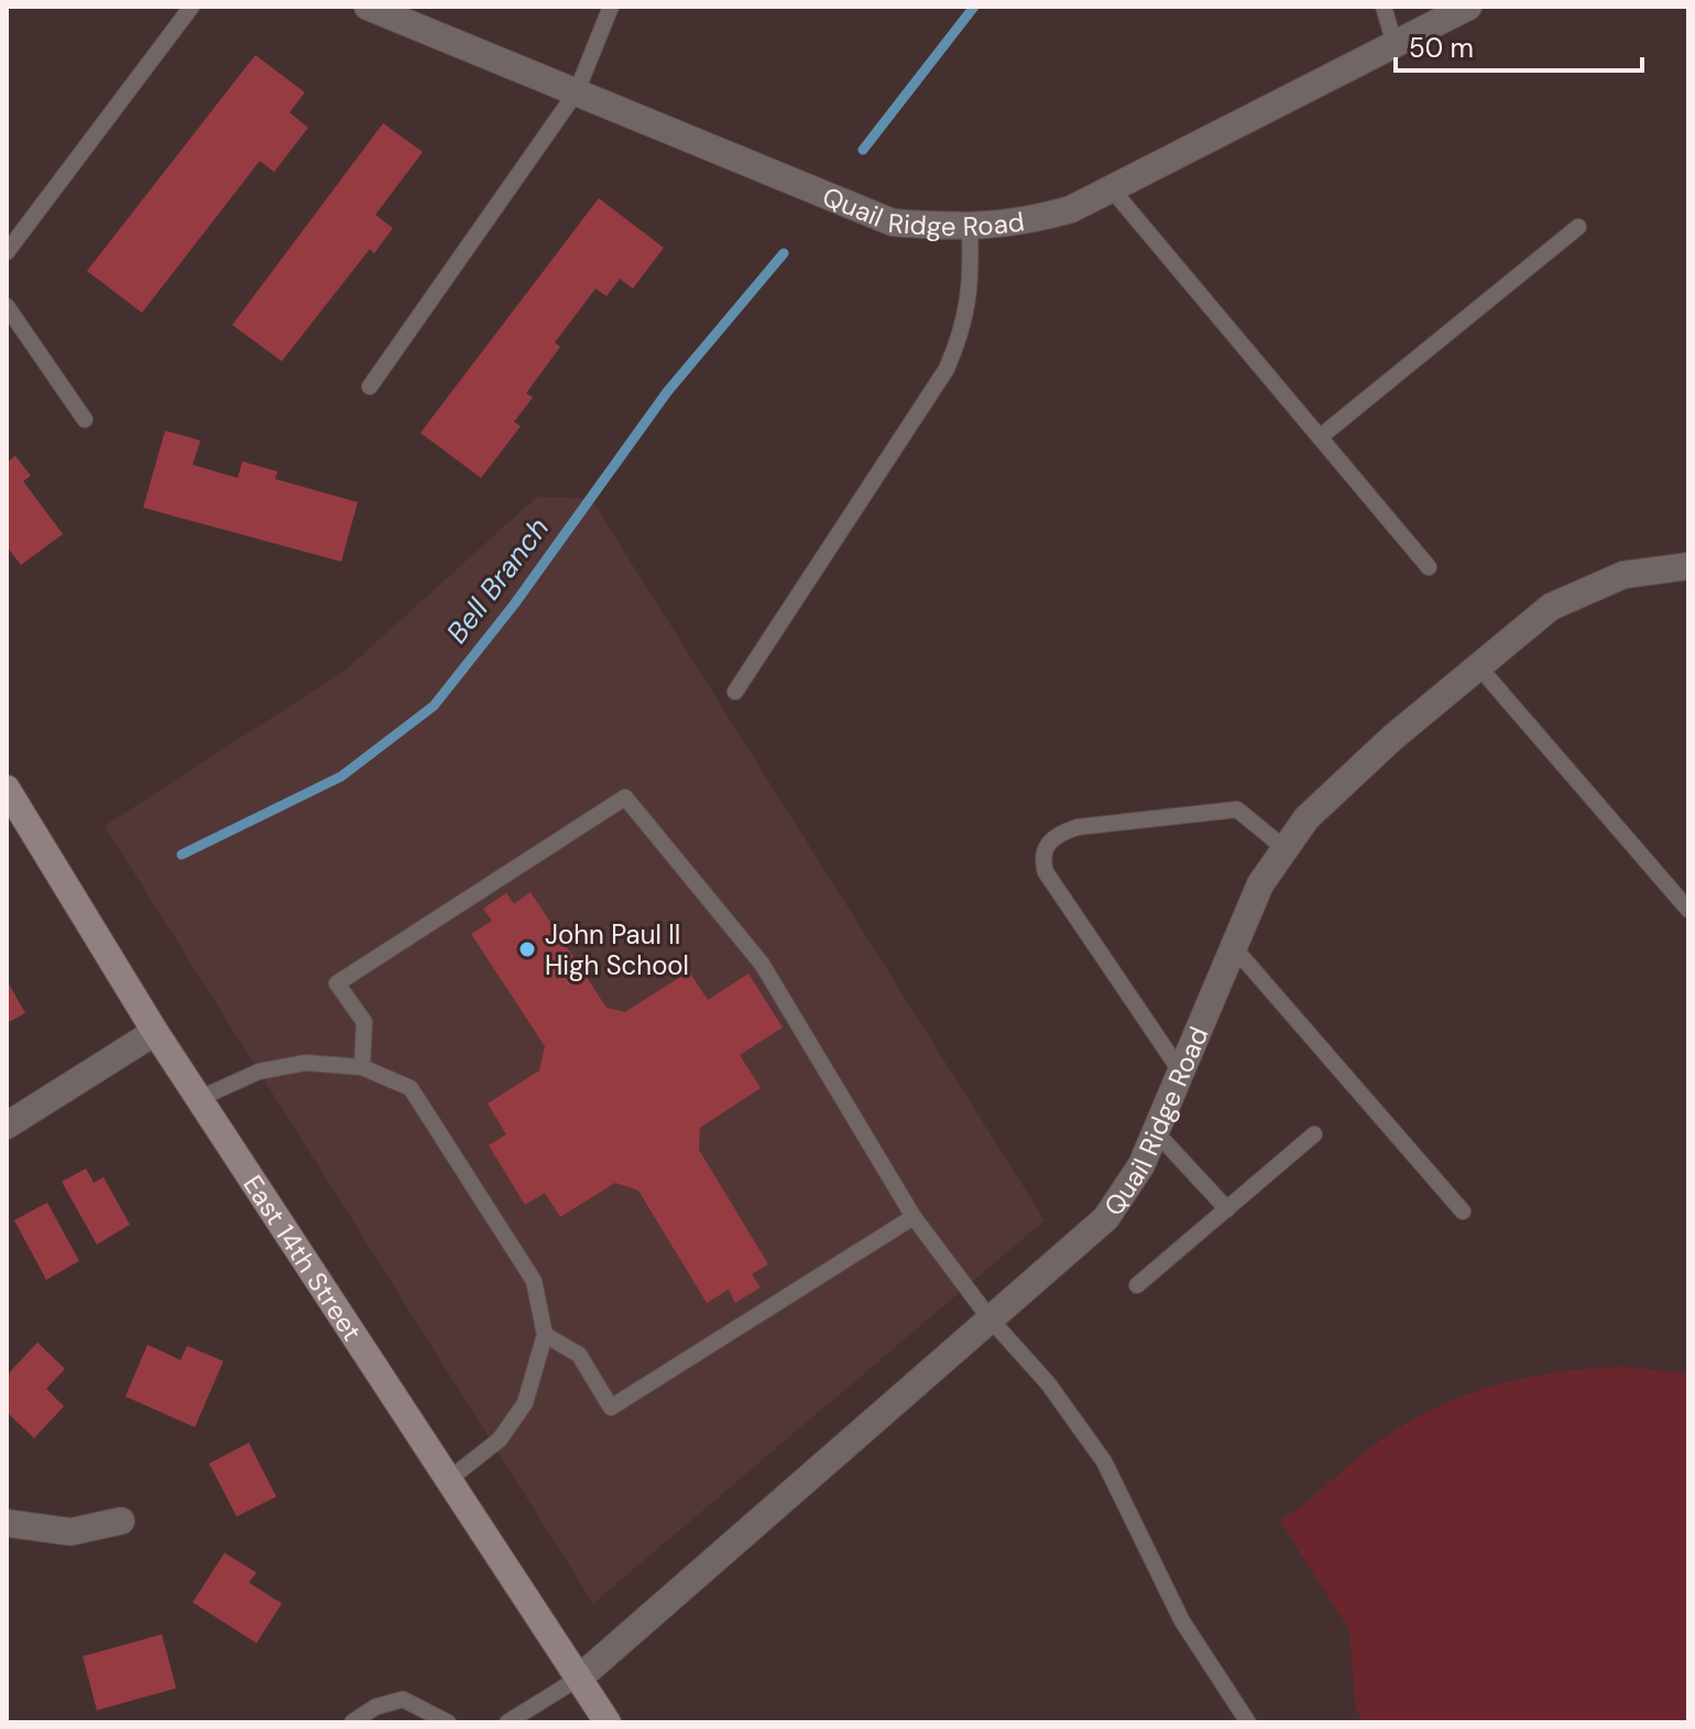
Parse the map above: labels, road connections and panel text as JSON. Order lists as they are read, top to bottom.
{
  "streets": {
    "street": ["Quail Ridge Road", "East 14th Street"]
  },
  "crossings": [
    ["Quail Ridge Road", "East 14th Street"]
  ],
  "water": ["Bell Branch"],
  "places": ["John Paul II High School"],
  "scale_bar": "50 m"
}
